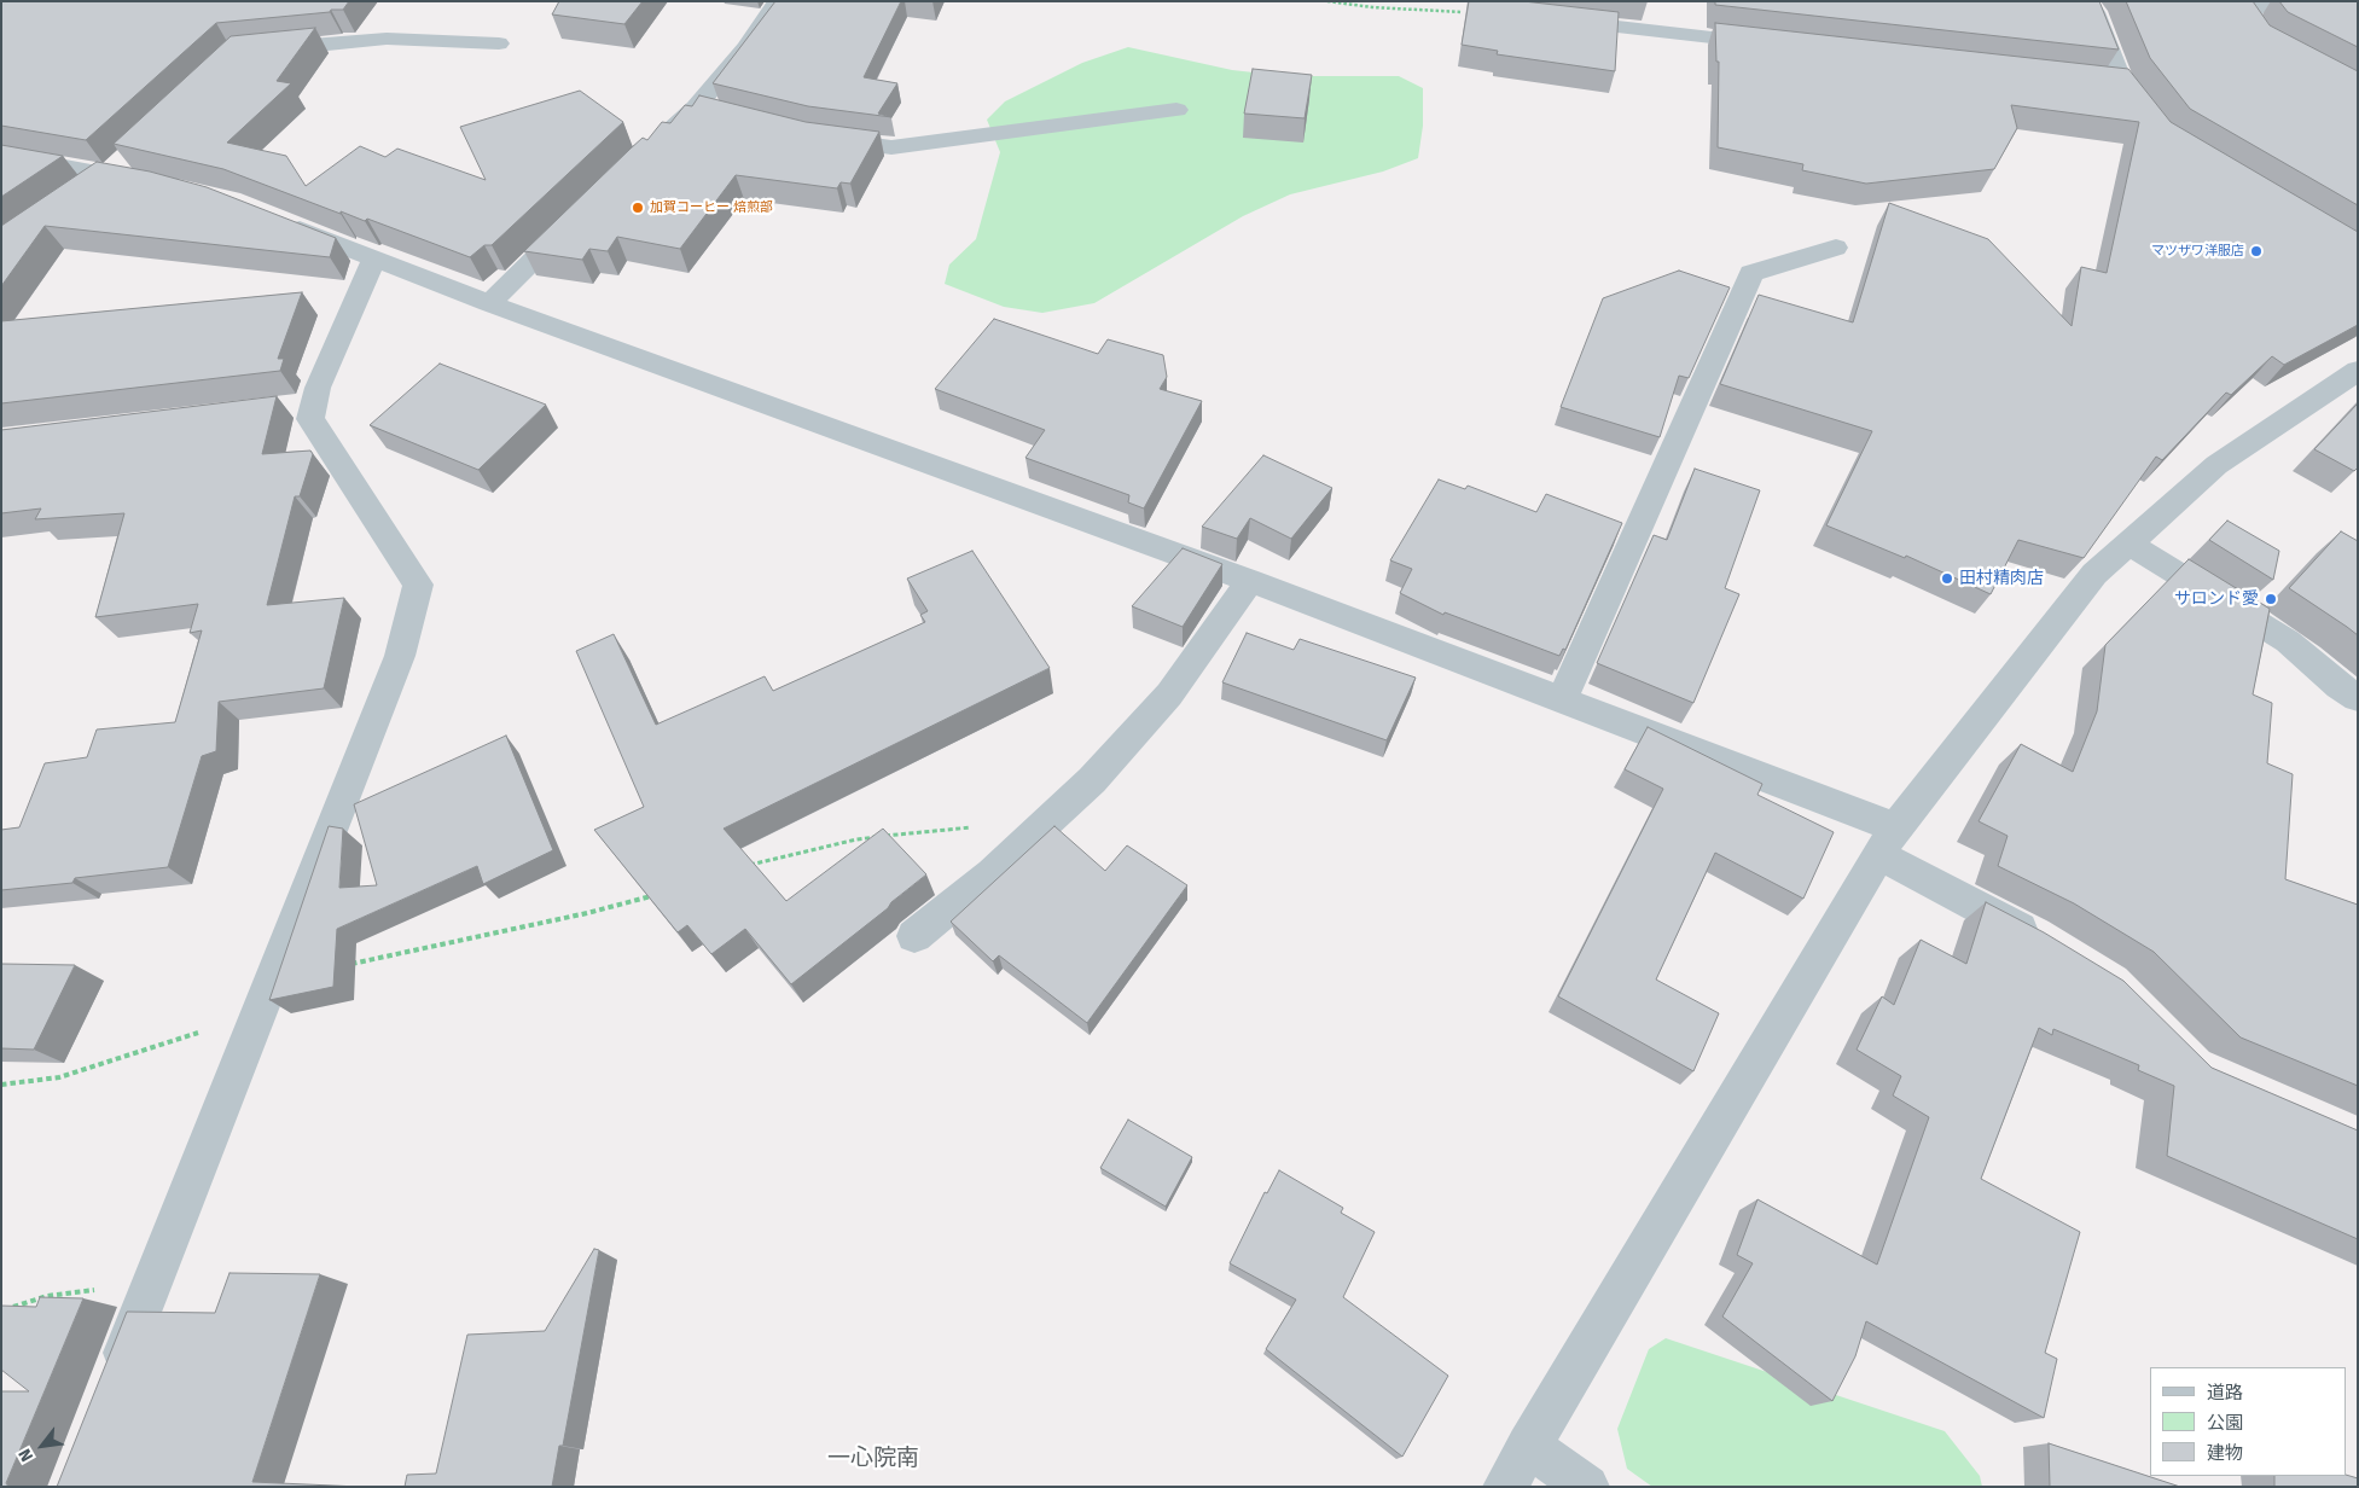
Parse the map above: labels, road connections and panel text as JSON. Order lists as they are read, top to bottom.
{
  "districts": ["一心院南"],
  "places": [
    "加賀コーヒー 焙煎部",
    "マツザワ洋服店",
    "田村精肉店",
    "サロンド愛"
  ],
  "legend": ["道路", "公園", "建物"],
  "north": "bottom left"
}
